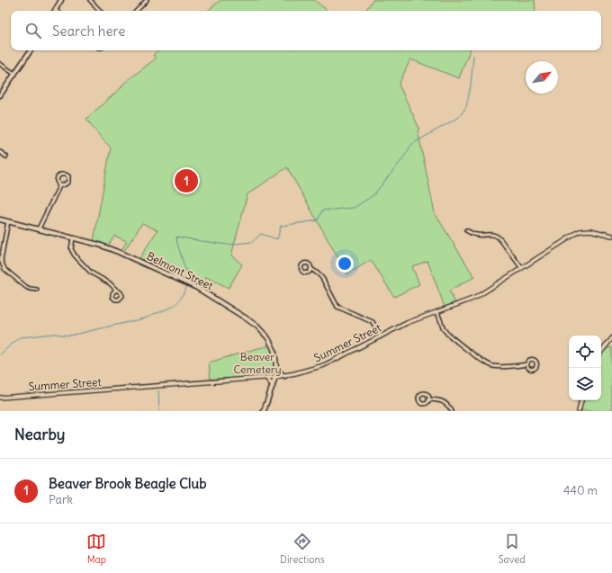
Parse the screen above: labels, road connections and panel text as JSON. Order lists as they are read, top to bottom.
{
  "streets": {
    "main road": ["Belmont Street"],
    "street": ["Summer Street"]
  },
  "crossings": [
    ["Belmont Street", "Summer Street"]
  ],
  "parks": ["Beaver Cemetery"],
  "north": "top right",
  "page": {
    "search": "Search here",
    "pins": "1",
    "heading": "Nearby",
    "list": [
      {
        "mark": "1",
        "name": "Beaver Brook Beagle Club",
        "note": "Park",
        "value": "440 m"
      }
    ],
    "nav": ["Map", "Directions", "Saved"]
  }
}
